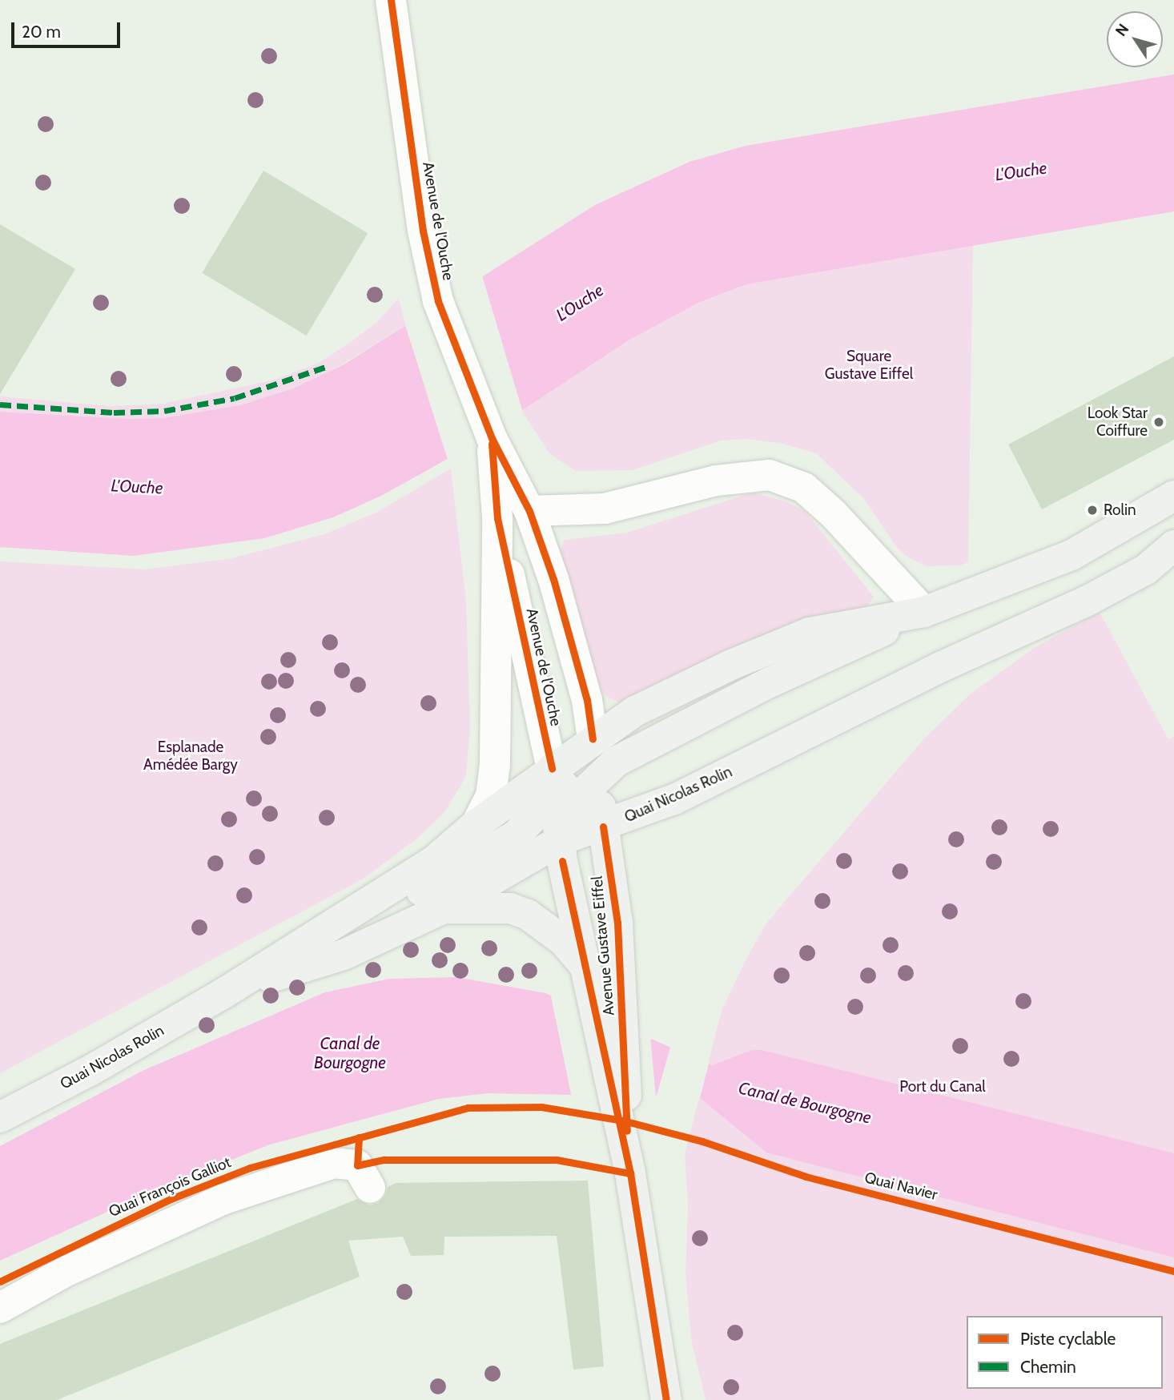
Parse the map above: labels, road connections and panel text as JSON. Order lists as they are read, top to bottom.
{
  "streets": {
    "main road": ["Avenue de l'Ouche", "Quai Nicolas Rolin", "Avenue Gustave Eiffel"],
    "cycle path": ["Quai Navier"]
  },
  "crossings": [
    ["Avenue de l'Ouche", "Quai Nicolas Rolin"],
    ["Avenue de l'Ouche", "Avenue Gustave Eiffel"],
    ["Quai Nicolas Rolin", "Avenue Gustave Eiffel"]
  ],
  "water": ["L'Ouche", "Canal de Bourgogne"],
  "parks": ["Square Gustave Eiffel", "Esplanade Amédée Bargy", "Port du Canal"],
  "places": ["Look Star Coiffure", "Rolin"],
  "legend": ["Piste cyclable", "Chemin"],
  "scale_bar": "20 m",
  "north": "top left"
}
